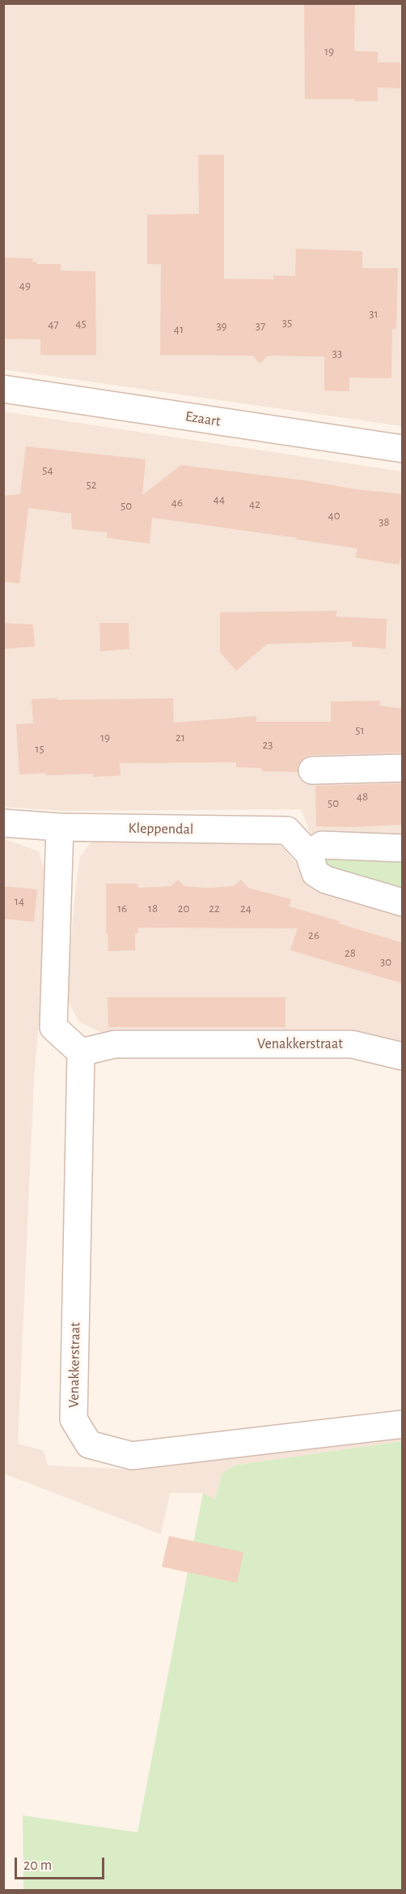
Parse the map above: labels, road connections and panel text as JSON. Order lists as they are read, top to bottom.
{
  "streets": {
    "street": ["Ezaart", "Kleppendal", "Venakkerstraat"]
  },
  "house_numbers": [
    "19",
    "49",
    "31",
    "35",
    "45",
    "47",
    "39",
    "37",
    "41",
    "33",
    "54",
    "52",
    "44",
    "46",
    "42",
    "50",
    "40",
    "38",
    "51",
    "19",
    "21",
    "23",
    "15",
    "48",
    "50",
    "14",
    "16",
    "18",
    "20",
    "22",
    "24",
    "26",
    "28",
    "30"
  ],
  "scale_bar": "20 m"
}
